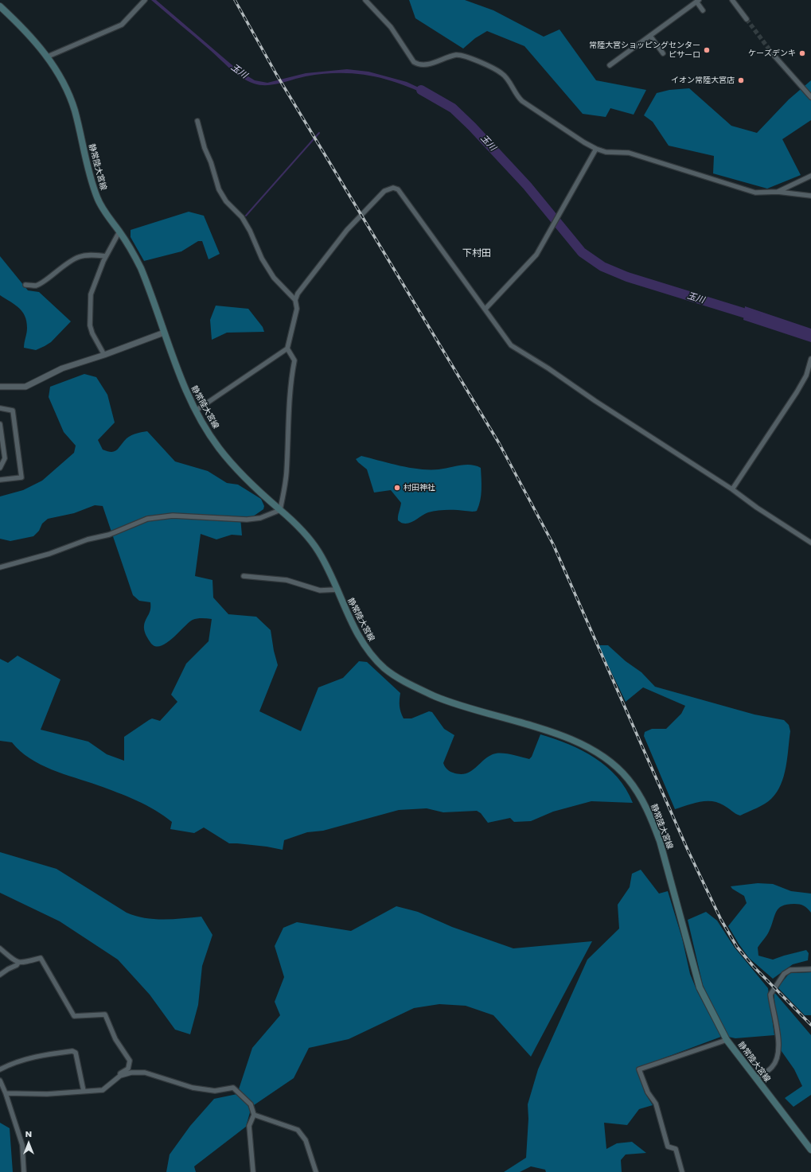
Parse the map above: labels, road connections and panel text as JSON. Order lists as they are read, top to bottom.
{
  "streets": {
    "main road": ["静常陸大宮線"]
  },
  "districts": ["下村田"],
  "water": ["玉川"],
  "places": [
    "常陸大宮ショッピングセンター ピサーロ",
    "ケーズデンキ",
    "イオン常陸大宮店",
    "村田神社"
  ],
  "north": "top"
}
